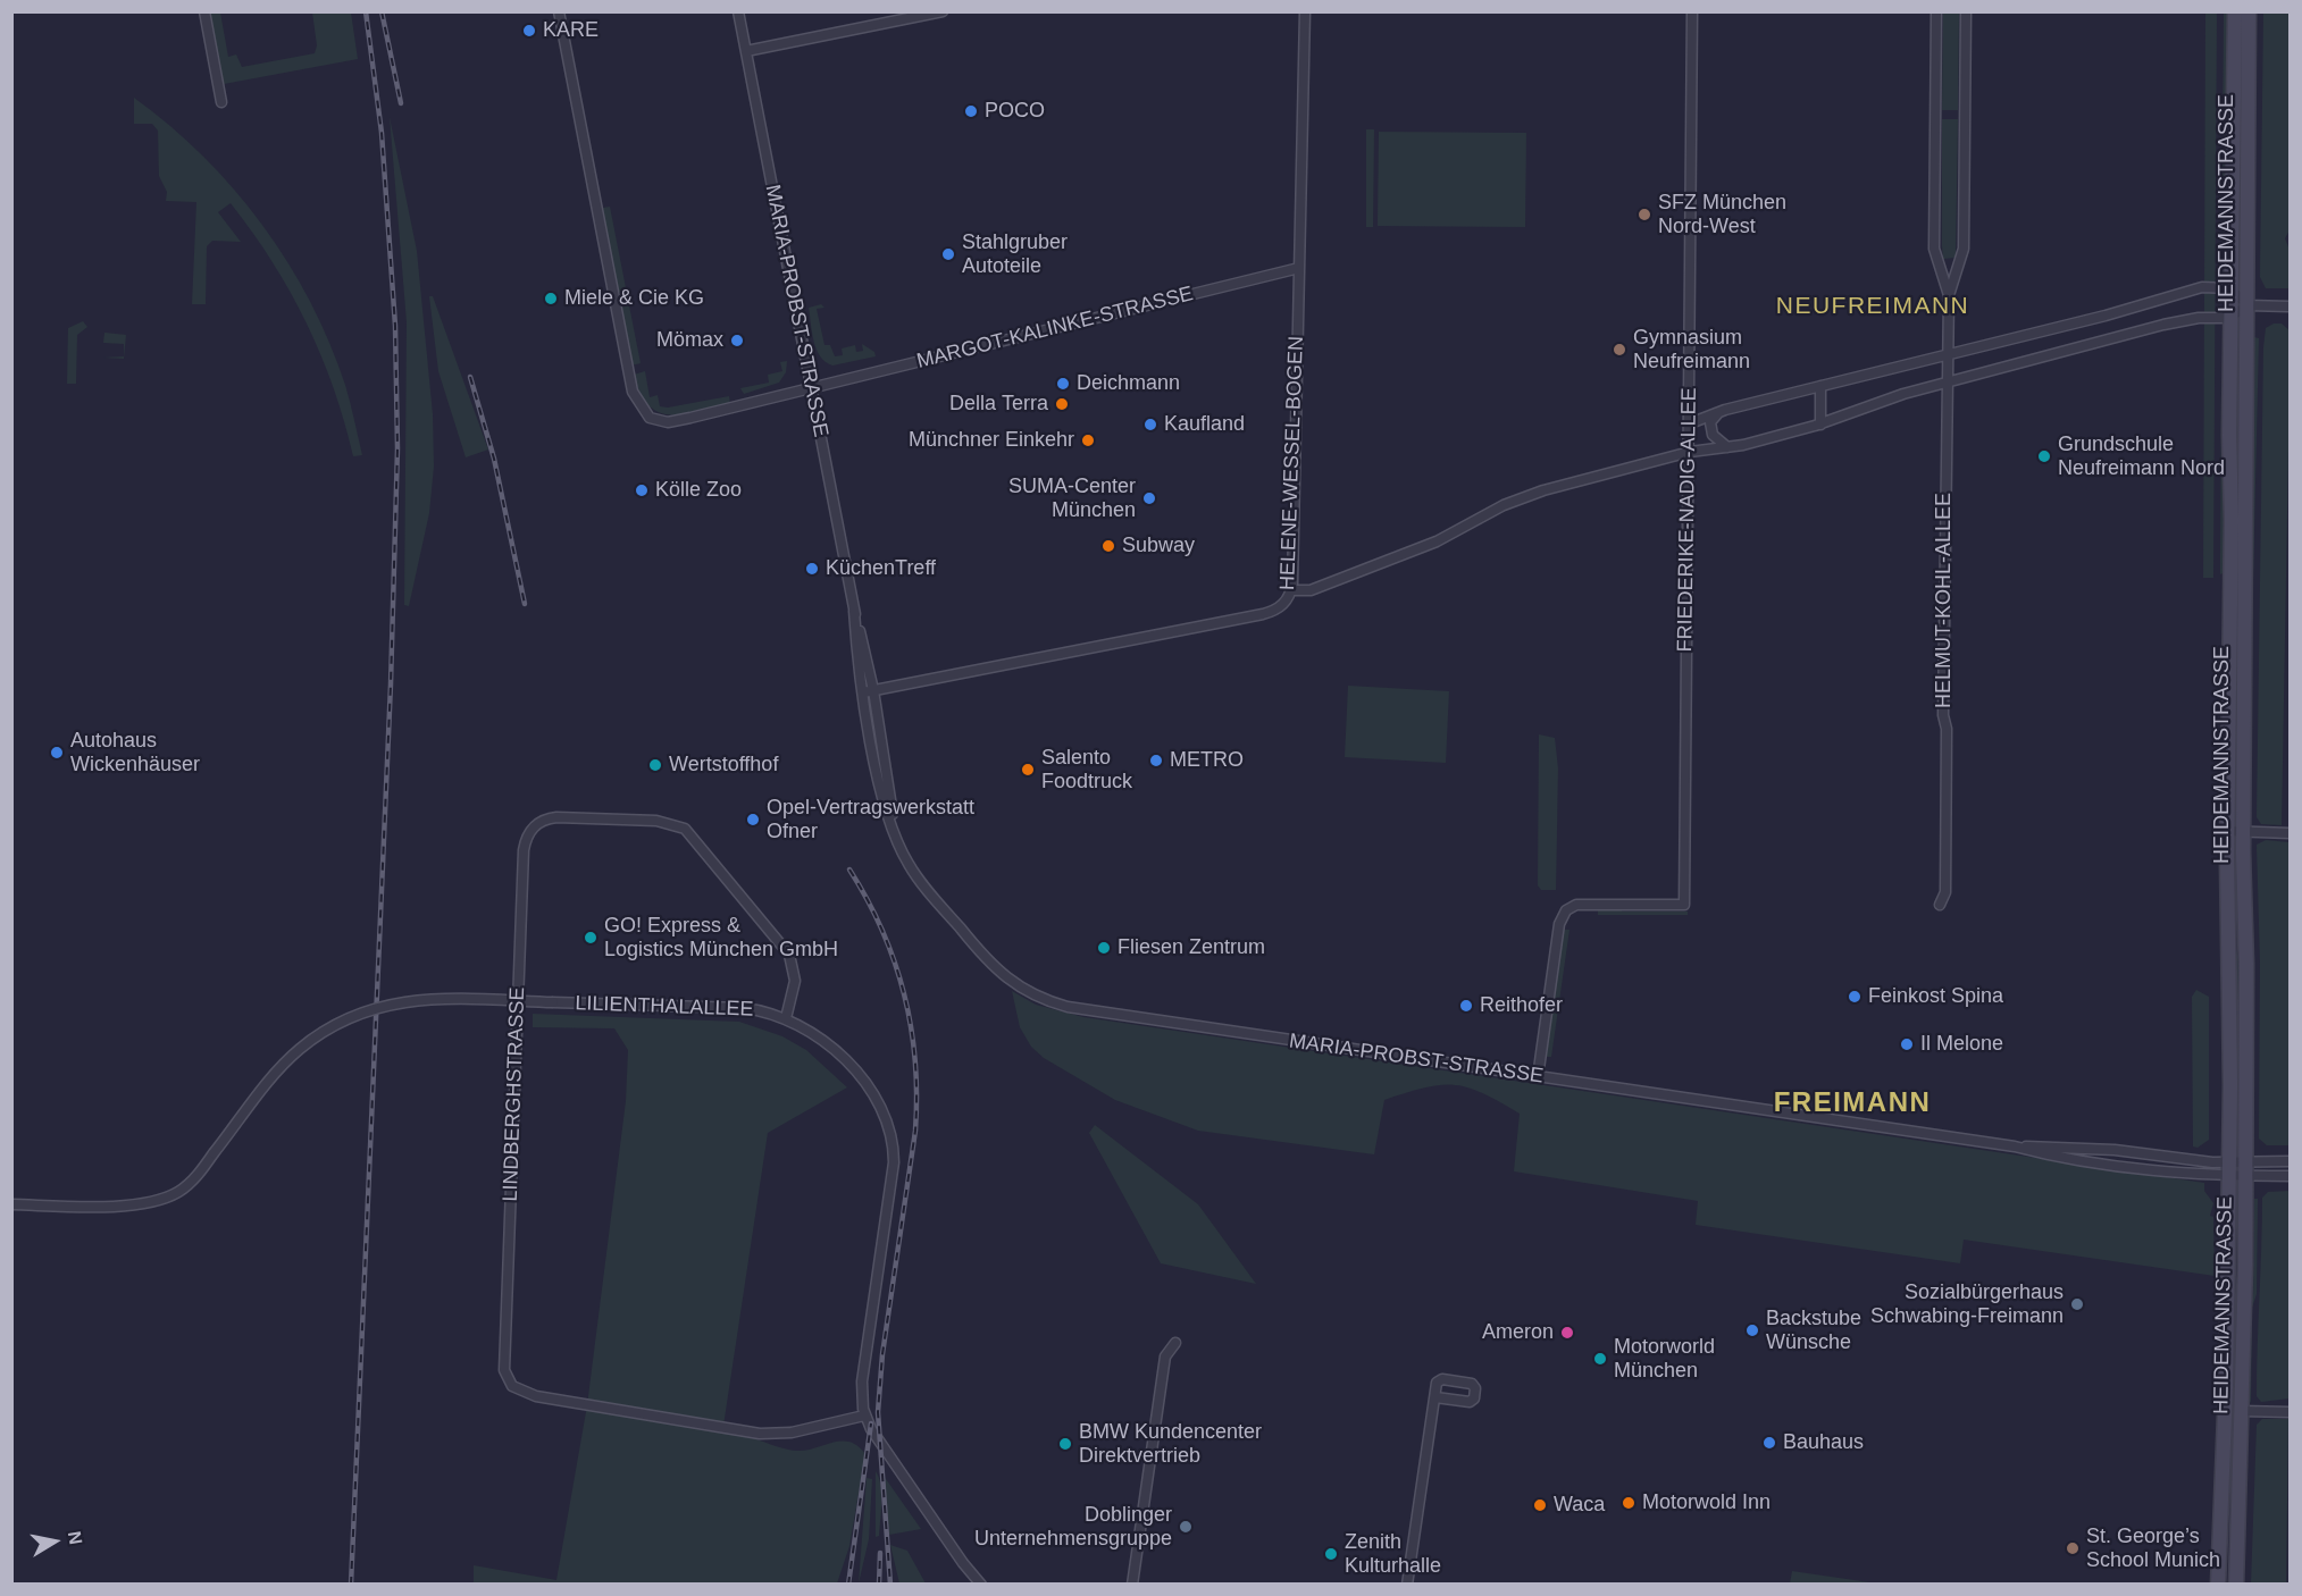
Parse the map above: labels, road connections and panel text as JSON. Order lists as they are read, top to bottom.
{
  "streets": {
    "main road": ["HEIDEMANNSTRASSE"],
    "street": [
      "MARIA-PROBST-STRASSE",
      "MARGOT-KALINKE-STRASSE",
      "HELENE-WESSEL-BOGEN",
      "FRIEDERIKE-NADIG-ALLEE",
      "HELMUT-KOHL-ALLEE",
      "LILIENTHALALLEE",
      "LINDBERGHSTRASSE"
    ]
  },
  "crossings": [
    ["HEIDEMANNSTRASSE", "MARIA-PROBST-STRASSE"],
    ["MARIA-PROBST-STRASSE", "MARGOT-KALINKE-STRASSE"],
    ["MARIA-PROBST-STRASSE", "HELENE-WESSEL-BOGEN"],
    ["MARIA-PROBST-STRASSE", "FRIEDERIKE-NADIG-ALLEE"],
    ["MARGOT-KALINKE-STRASSE", "HELENE-WESSEL-BOGEN"],
    ["LILIENTHALALLEE", "LINDBERGHSTRASSE"]
  ],
  "districts": ["NEUFREIMANN", "FREIMANN"],
  "places": [
    "KARE",
    "POCO",
    "SFZ München Nord-West",
    "Stahlgruber Autoteile",
    "Miele & Cie KG",
    "Mömax",
    "Gymnasium Neufreimann",
    "Deichmann",
    "Della Terra",
    "Kaufland",
    "Münchner Einkehr",
    "Grundschule Neufreimann Nord",
    "Kölle Zoo",
    "SUMA-Center München",
    "Subway",
    "KüchenTreff",
    "Autohaus Wickenhäuser",
    "METRO",
    "Wertstoffhof",
    "Salento Foodtruck",
    "Opel-Vertragswerkstatt Ofner",
    "GO! Express & Logistics München GmbH",
    "Fliesen Zentrum",
    "Feinkost Spina",
    "Reithofer",
    "Il Melone",
    "Sozialbürgerhaus Schwabing-Freimann",
    "Backstube Wünsche",
    "Ameron",
    "Motorworld München",
    "Bauhaus",
    "BMW Kundencenter Direktvertrieb",
    "Motorwold Inn",
    "Waca",
    "Doblinger Unternehmensgruppe",
    "St. George’s School Munich",
    "Zenith Kulturhalle"
  ],
  "north": "right"
}
